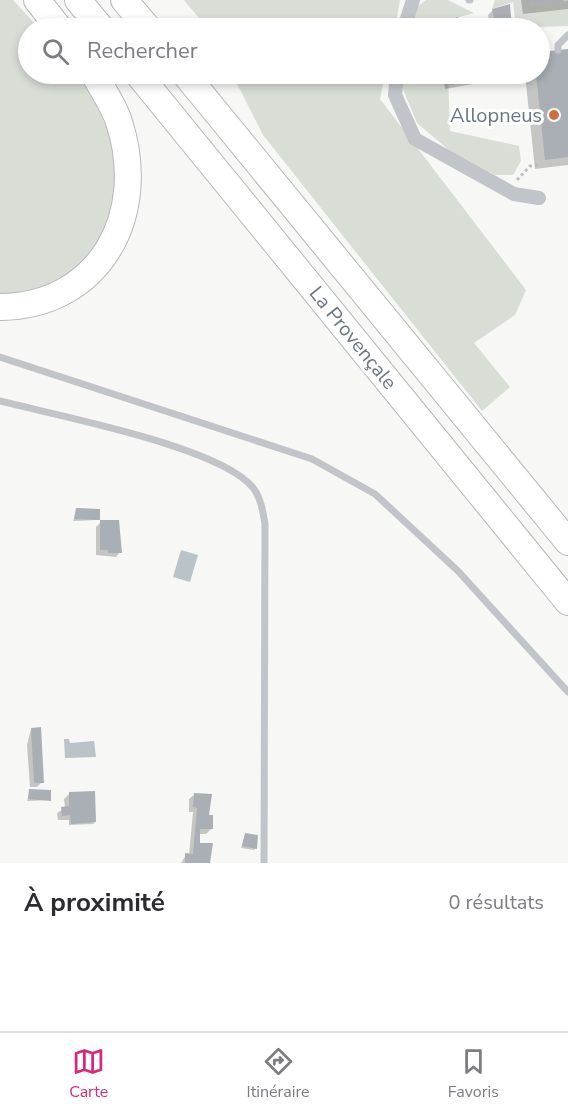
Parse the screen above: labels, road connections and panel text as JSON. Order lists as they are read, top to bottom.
{
  "streets": {
    "highway": ["La Provençale"]
  },
  "places": ["Allopneus"],
  "page": {
    "search": "Rechercher",
    "heading": ["À proximité", "0 résultats"],
    "nav": ["Carte", "Itinéraire", "Favoris"]
  }
}
